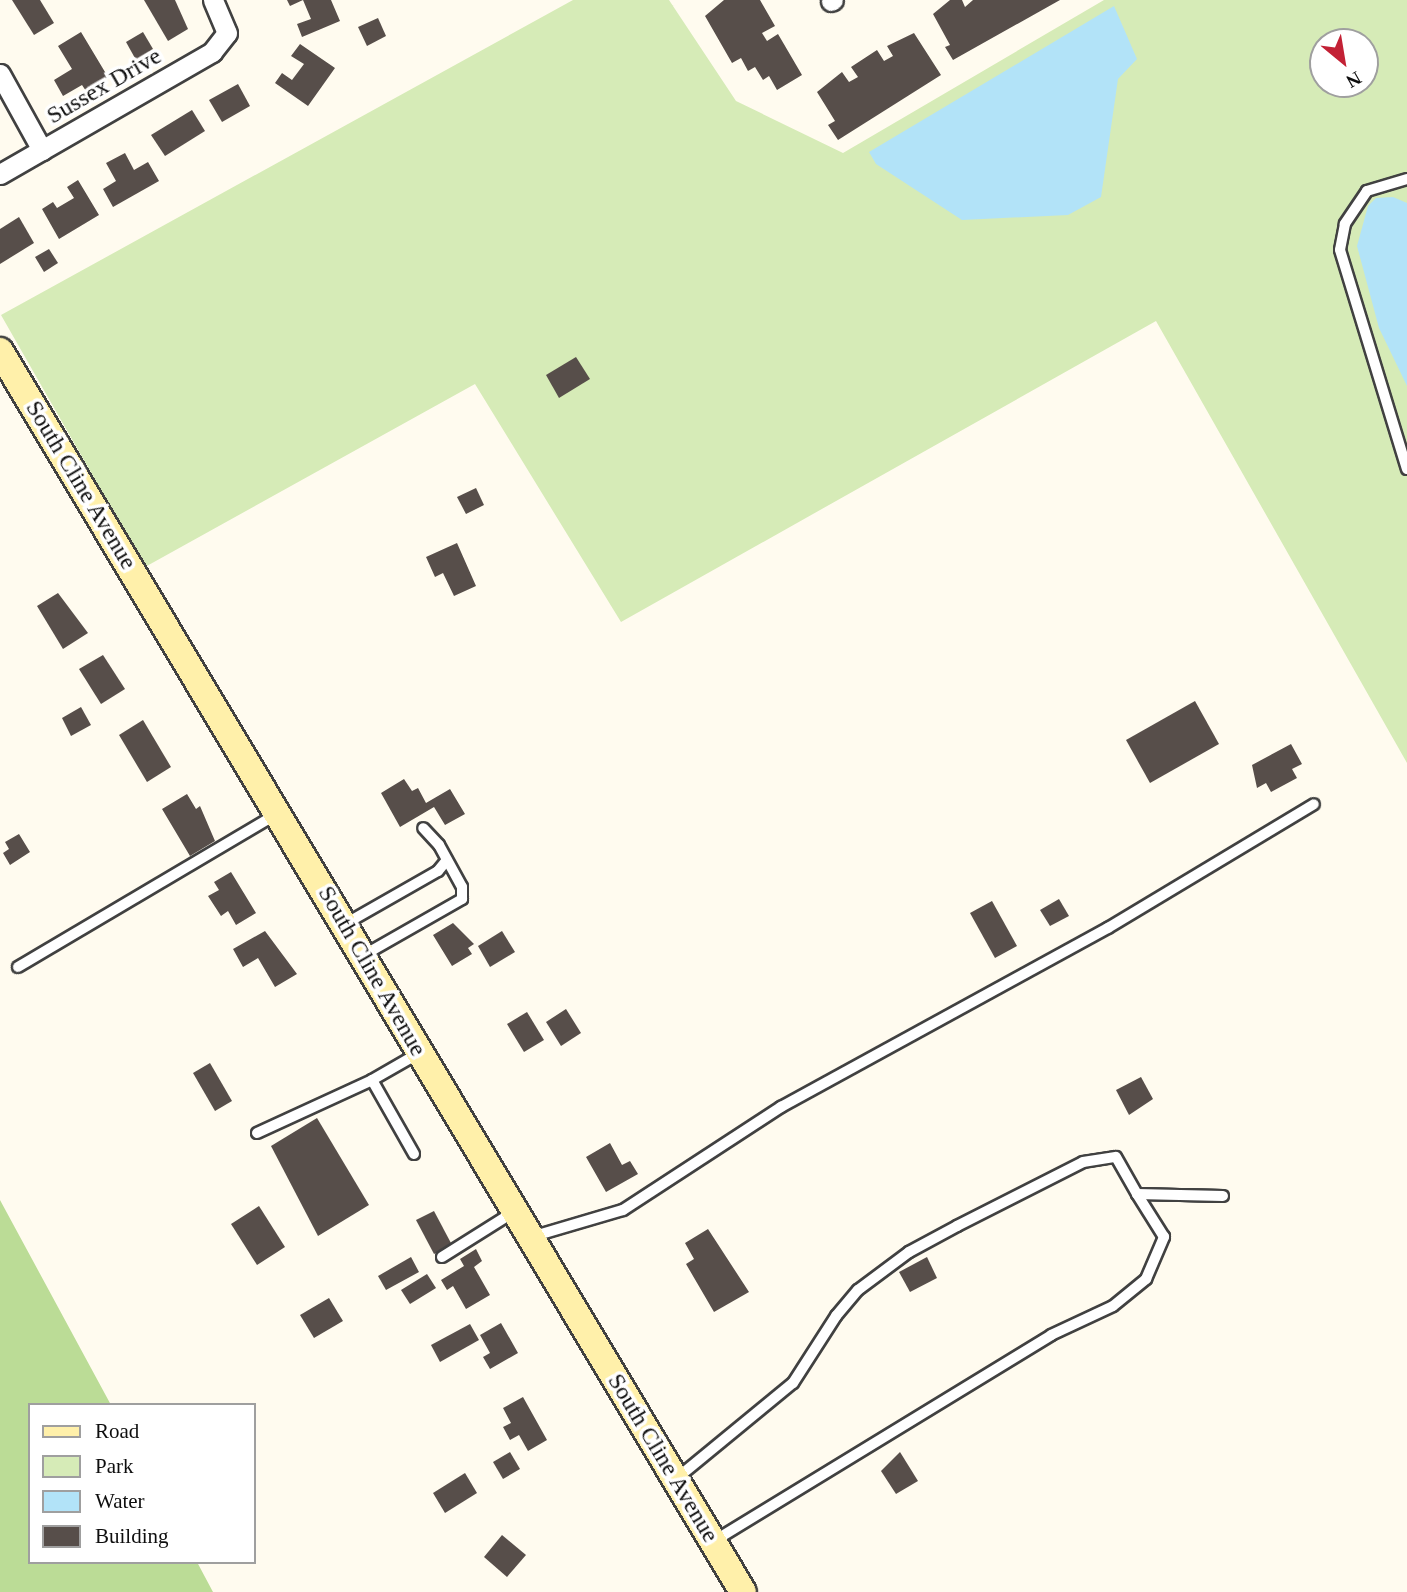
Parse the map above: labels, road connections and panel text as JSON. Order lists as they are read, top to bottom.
{
  "streets": {
    "street": ["Sussex Drive", "South Cline Avenue"]
  },
  "legend": [
    "Road",
    "Park",
    "Water",
    "Building"
  ],
  "north": "bottom right"
}
